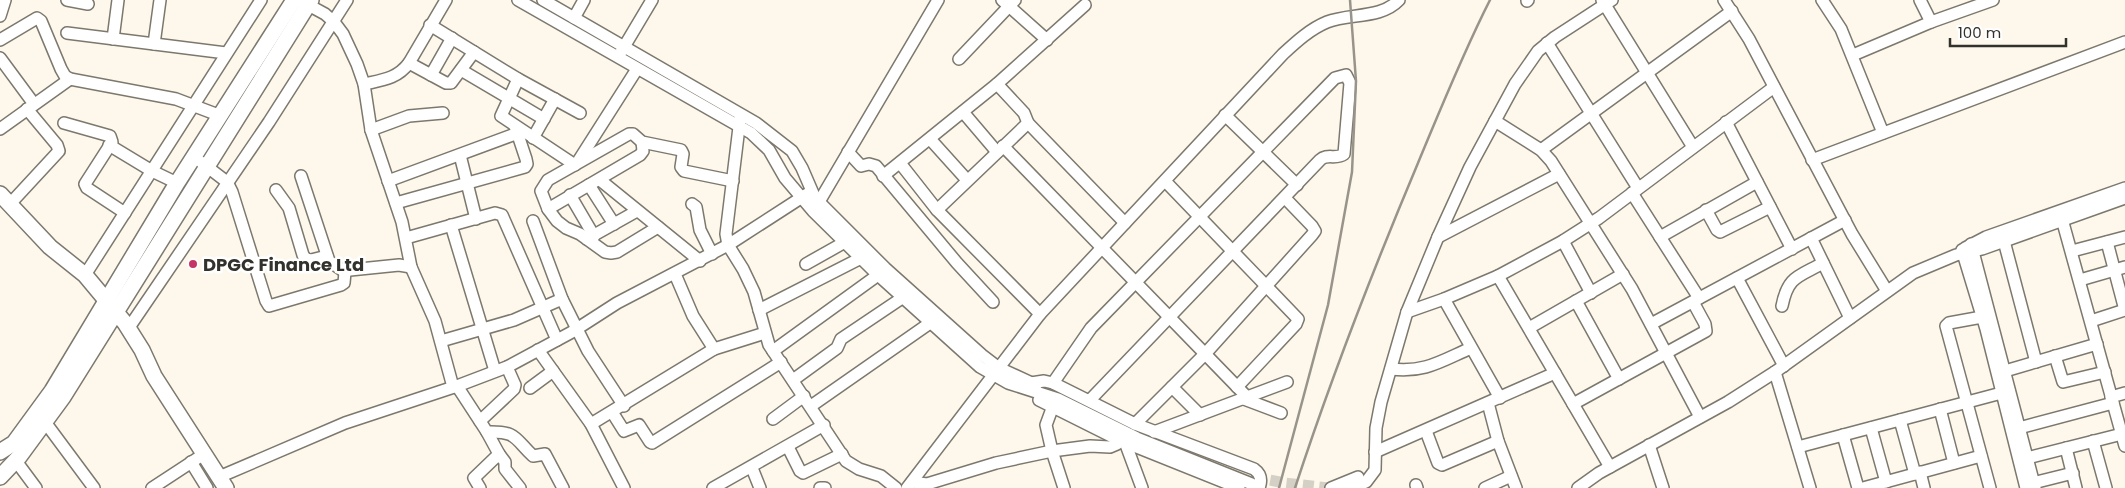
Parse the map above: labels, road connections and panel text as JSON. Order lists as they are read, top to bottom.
{
  "places": ["DPGC Finance Ltd"],
  "scale_bar": "100 m"
}
